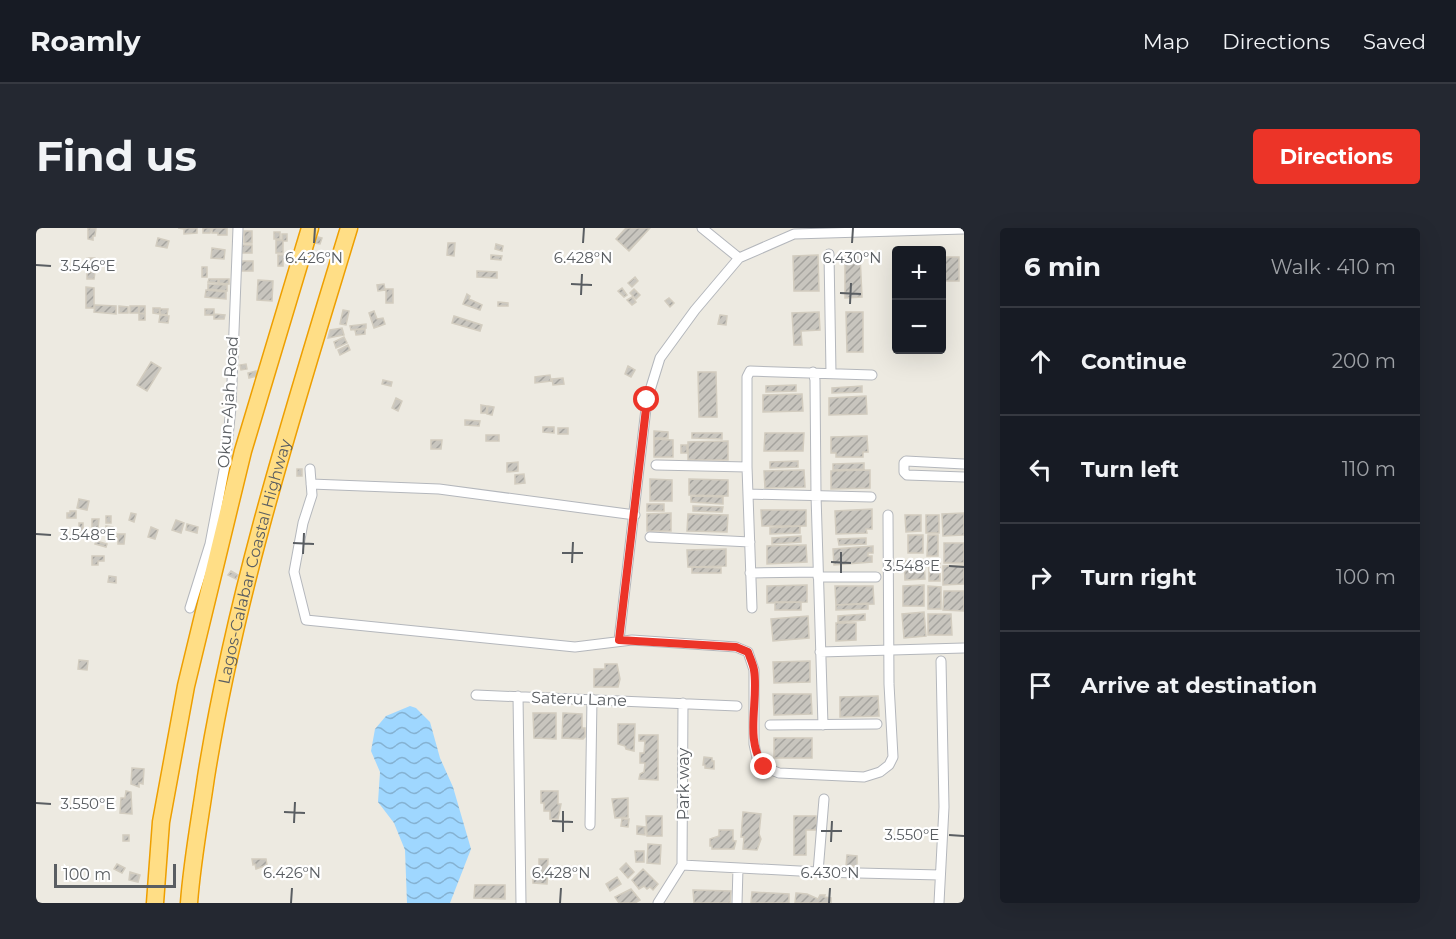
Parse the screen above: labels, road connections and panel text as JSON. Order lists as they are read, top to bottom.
{
  "streets": {
    "highway": ["Lagos-Calabar Coastal Highway"],
    "street": ["Okun-Ajah Road", "Sateru Lane", "Park way"]
  },
  "crossings": [
    ["Sateru Lane", "Park way"]
  ],
  "scale_bar": "100 m",
  "page": {
    "header": "Roamly",
    "nav": ["Map", "Directions", "Saved"],
    "buttons": "Directions",
    "title": "Find us",
    "heading": ["6 min", "Walk · 410 m"],
    "map_buttons": ["+", "−"],
    "list": [
      ["Continue", "200 m"],
      ["Turn left", "110 m"],
      ["Turn right", "100 m"],
      "Arrive at destination"
    ],
    "scale": "100 m"
  },
  "coordinates": [
    "6.426°N",
    "6.428°N",
    "6.430°N",
    "3.546°E",
    "3.548°E",
    "3.550°E"
  ]
}
